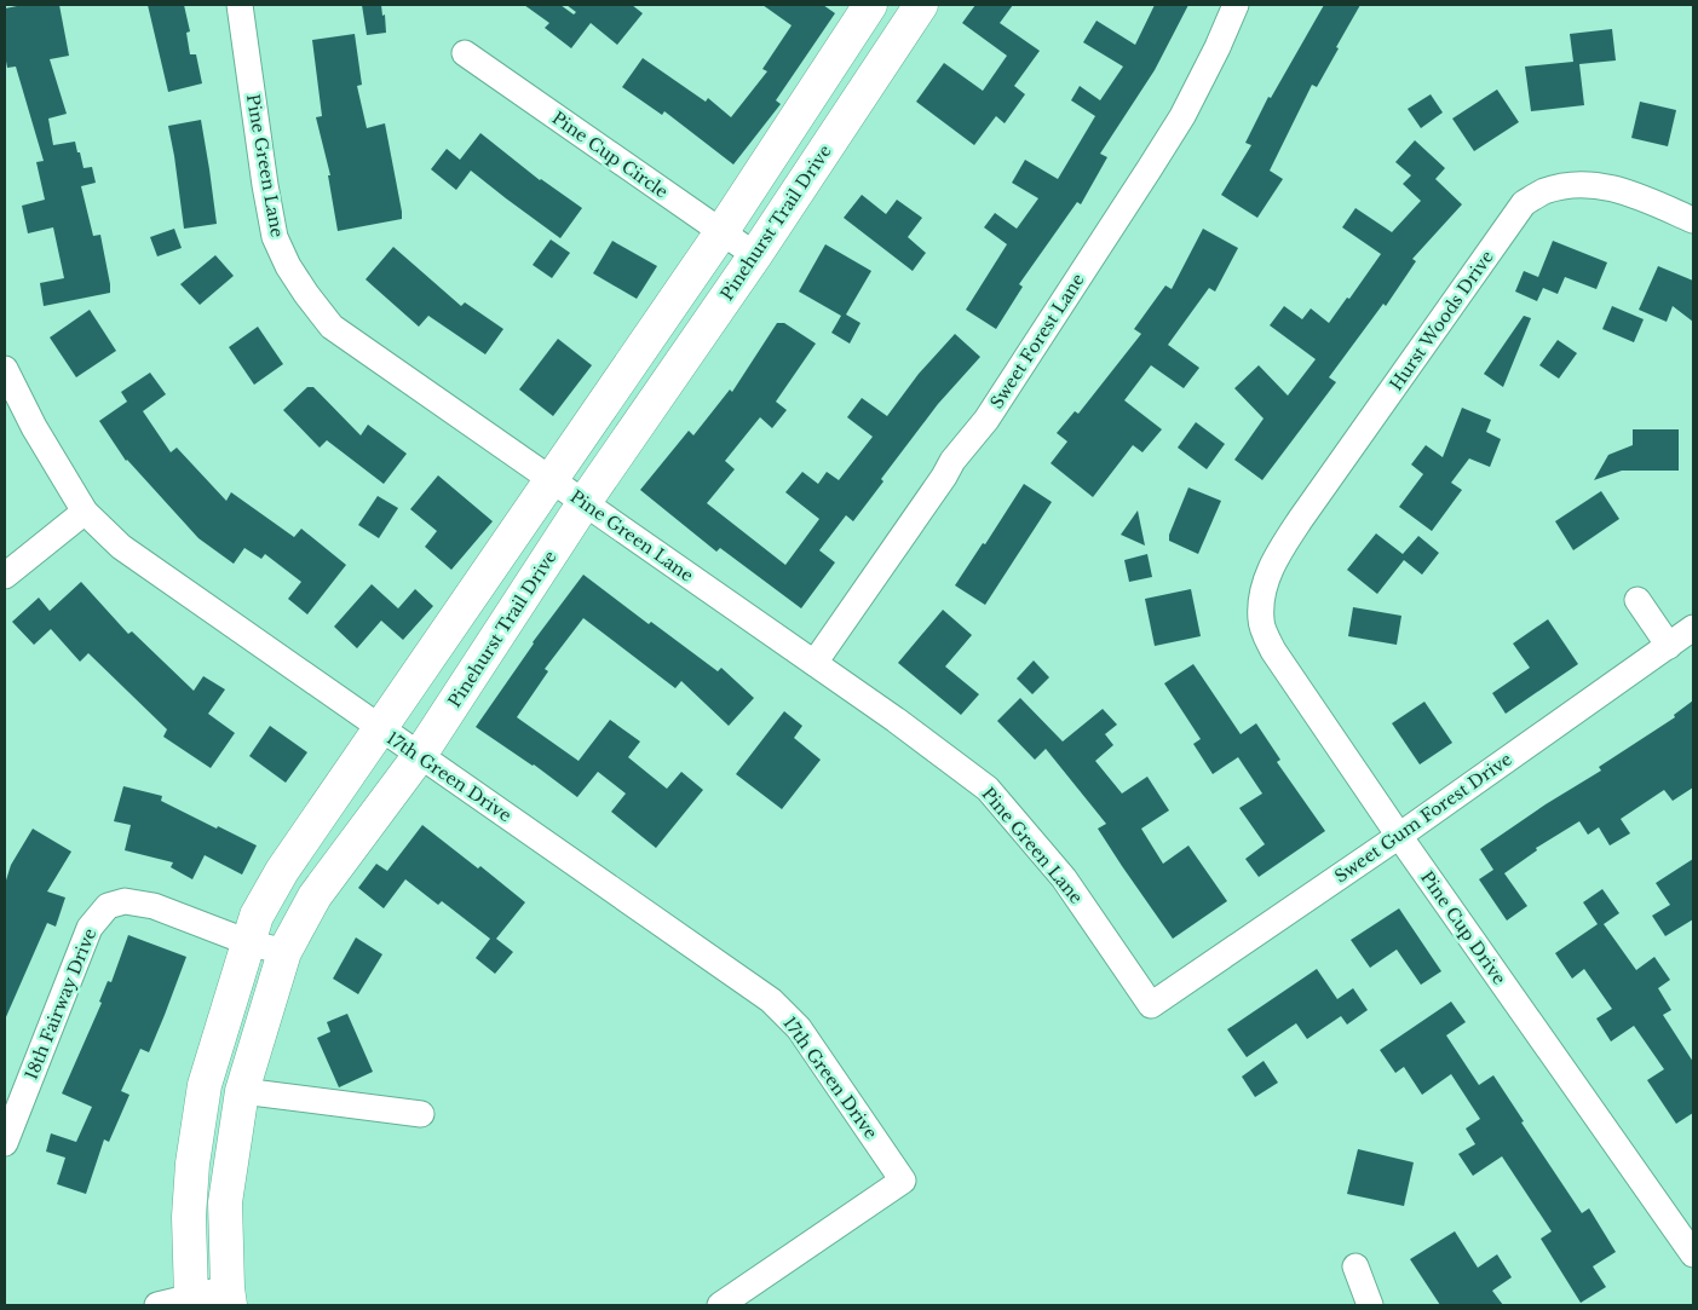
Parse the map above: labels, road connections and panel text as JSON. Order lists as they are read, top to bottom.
{
  "streets": {
    "street": [
      "Pine Cup Circle",
      "Pine Green Lane",
      "Pinehurst Trail Drive",
      "Hurst Woods Drive",
      "Sweet Forest Lane",
      "17th Green Drive",
      "Sweet Gum Forest Drive",
      "Pine Cup Drive",
      "18th Fairway Drive"
    ]
  },
  "crossings": [
    ["Pine Cup Circle", "Pinehurst Trail Drive"],
    ["Pine Green Lane", "Pinehurst Trail Drive"],
    ["Pine Green Lane", "Sweet Forest Lane"],
    ["Pine Green Lane", "Sweet Gum Forest Drive"],
    ["Pinehurst Trail Drive", "17th Green Drive"],
    ["Pinehurst Trail Drive", "18th Fairway Drive"],
    ["Hurst Woods Drive", "Pine Cup Drive"],
    ["Sweet Gum Forest Drive", "Pine Cup Drive"]
  ]
}
